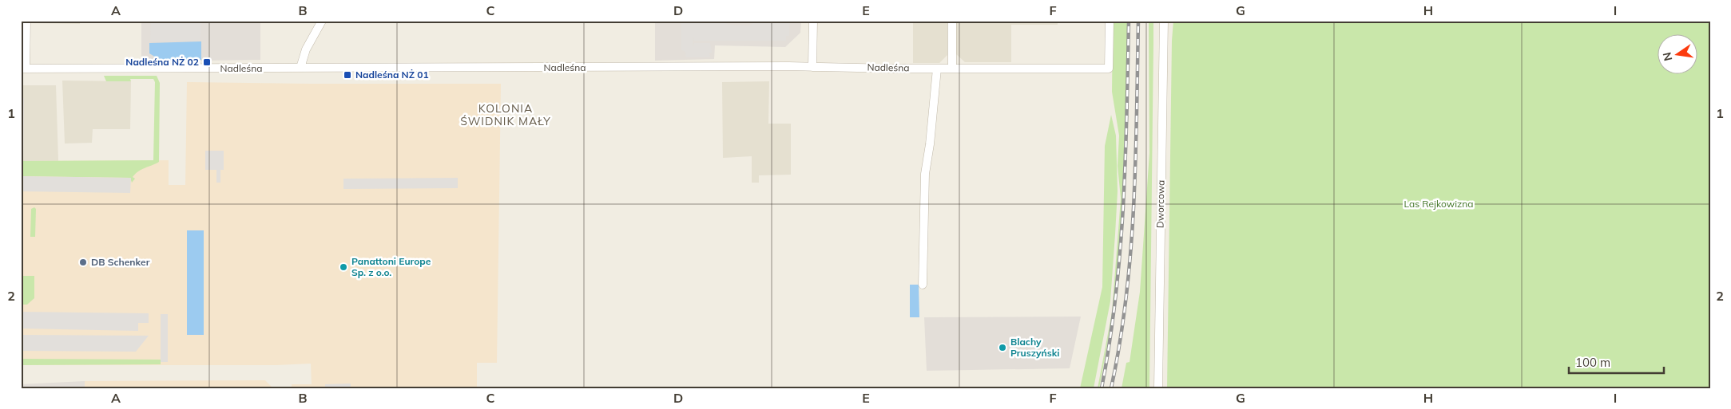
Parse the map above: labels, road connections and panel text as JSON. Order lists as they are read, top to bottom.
{
  "streets": {
    "street": ["Nadleśna", "Dworcowa"]
  },
  "districts": ["KOLONIA ŚWIDNIK MAŁY"],
  "parks": ["Las Rejkowizna"],
  "places": {
    "transit": ["Nadleśna NŻ 02", "Nadleśna NŻ 01"],
    "other": ["DB Schenker", "Panattoni Europe Sp. z o.o.", "Blachy Pruszyński"]
  },
  "scale_bar": "100 m",
  "north": "left",
  "grid": {
    "columns": [
      "A",
      "B",
      "C",
      "D",
      "E",
      "F",
      "G",
      "H",
      "I"
    ],
    "rows": ["1", "2"]
  }
}
